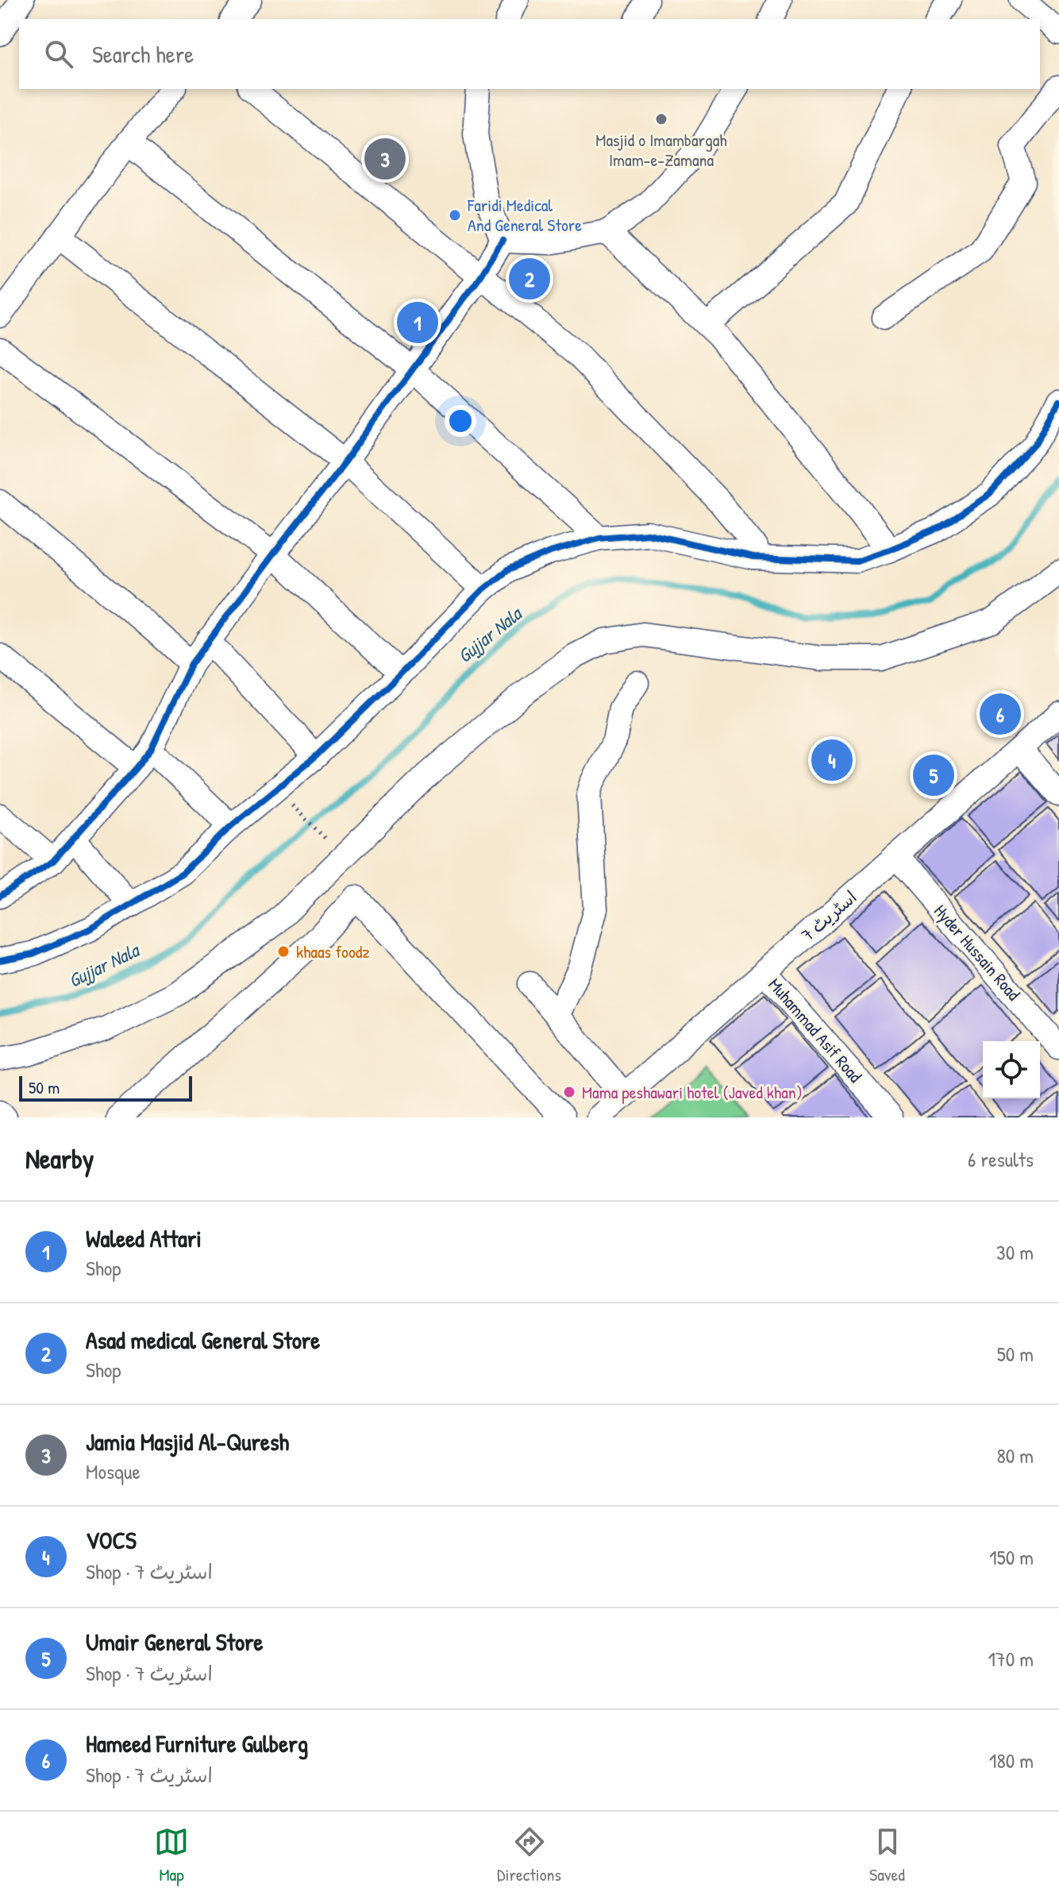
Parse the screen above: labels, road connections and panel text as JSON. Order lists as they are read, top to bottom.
{
  "streets": {
    "street": ["اسٹریٹ 7", "Hyder Hussain Road", "Muhammad Asif Road"]
  },
  "crossings": [
    ["اسٹریٹ 7", "Hyder Hussain Road"],
    ["اسٹریٹ 7", "Muhammad Asif Road"]
  ],
  "water": ["Gujjar Nala"],
  "places": [
    "Masjid o Imambargah Imam-e-Zamana",
    "Faridi Medical And General Store",
    "khaas foodz",
    "Mama peshawari hotel (Javed khan)"
  ],
  "scale_bar": "50 m",
  "page": {
    "search": "Search here",
    "pins": [
      "3",
      "2",
      "1",
      "6",
      "4",
      "5"
    ],
    "scale": "50 m",
    "heading": ["Nearby", "6 results"],
    "list": [
      {
        "mark": "1",
        "name": "Waleed Attari",
        "note": "Shop",
        "value": "30 m"
      },
      {
        "mark": "2",
        "name": "Asad medical General Store",
        "note": "Shop",
        "value": "50 m"
      },
      {
        "mark": "3",
        "name": "Jamia Masjid Al-Quresh",
        "note": "Mosque",
        "value": "80 m"
      },
      {
        "mark": "4",
        "name": "VOCS",
        "note": "Shop · اسٹریٹ 7",
        "value": "150 m"
      },
      {
        "mark": "5",
        "name": "Umair General Store",
        "note": "Shop · اسٹریٹ 7",
        "value": "170 m"
      },
      {
        "mark": "6",
        "name": "Hameed Furniture Gulberg",
        "note": "Shop · اسٹریٹ 7",
        "value": "180 m"
      }
    ],
    "nav": ["Map", "Directions", "Saved"]
  }
}
